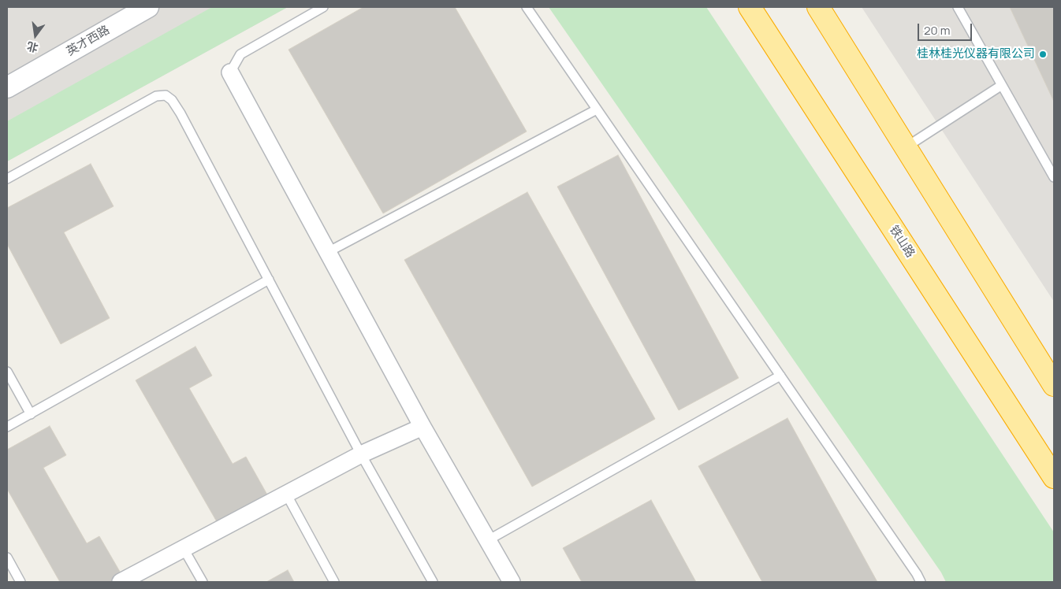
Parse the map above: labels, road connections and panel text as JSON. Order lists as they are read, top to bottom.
{
  "streets": {
    "highway": ["铁山路"],
    "street": ["英才西路"]
  },
  "places": ["桂林桂光仪器有限公司"],
  "scale_bar": "20 m",
  "north": "bottom"
}
